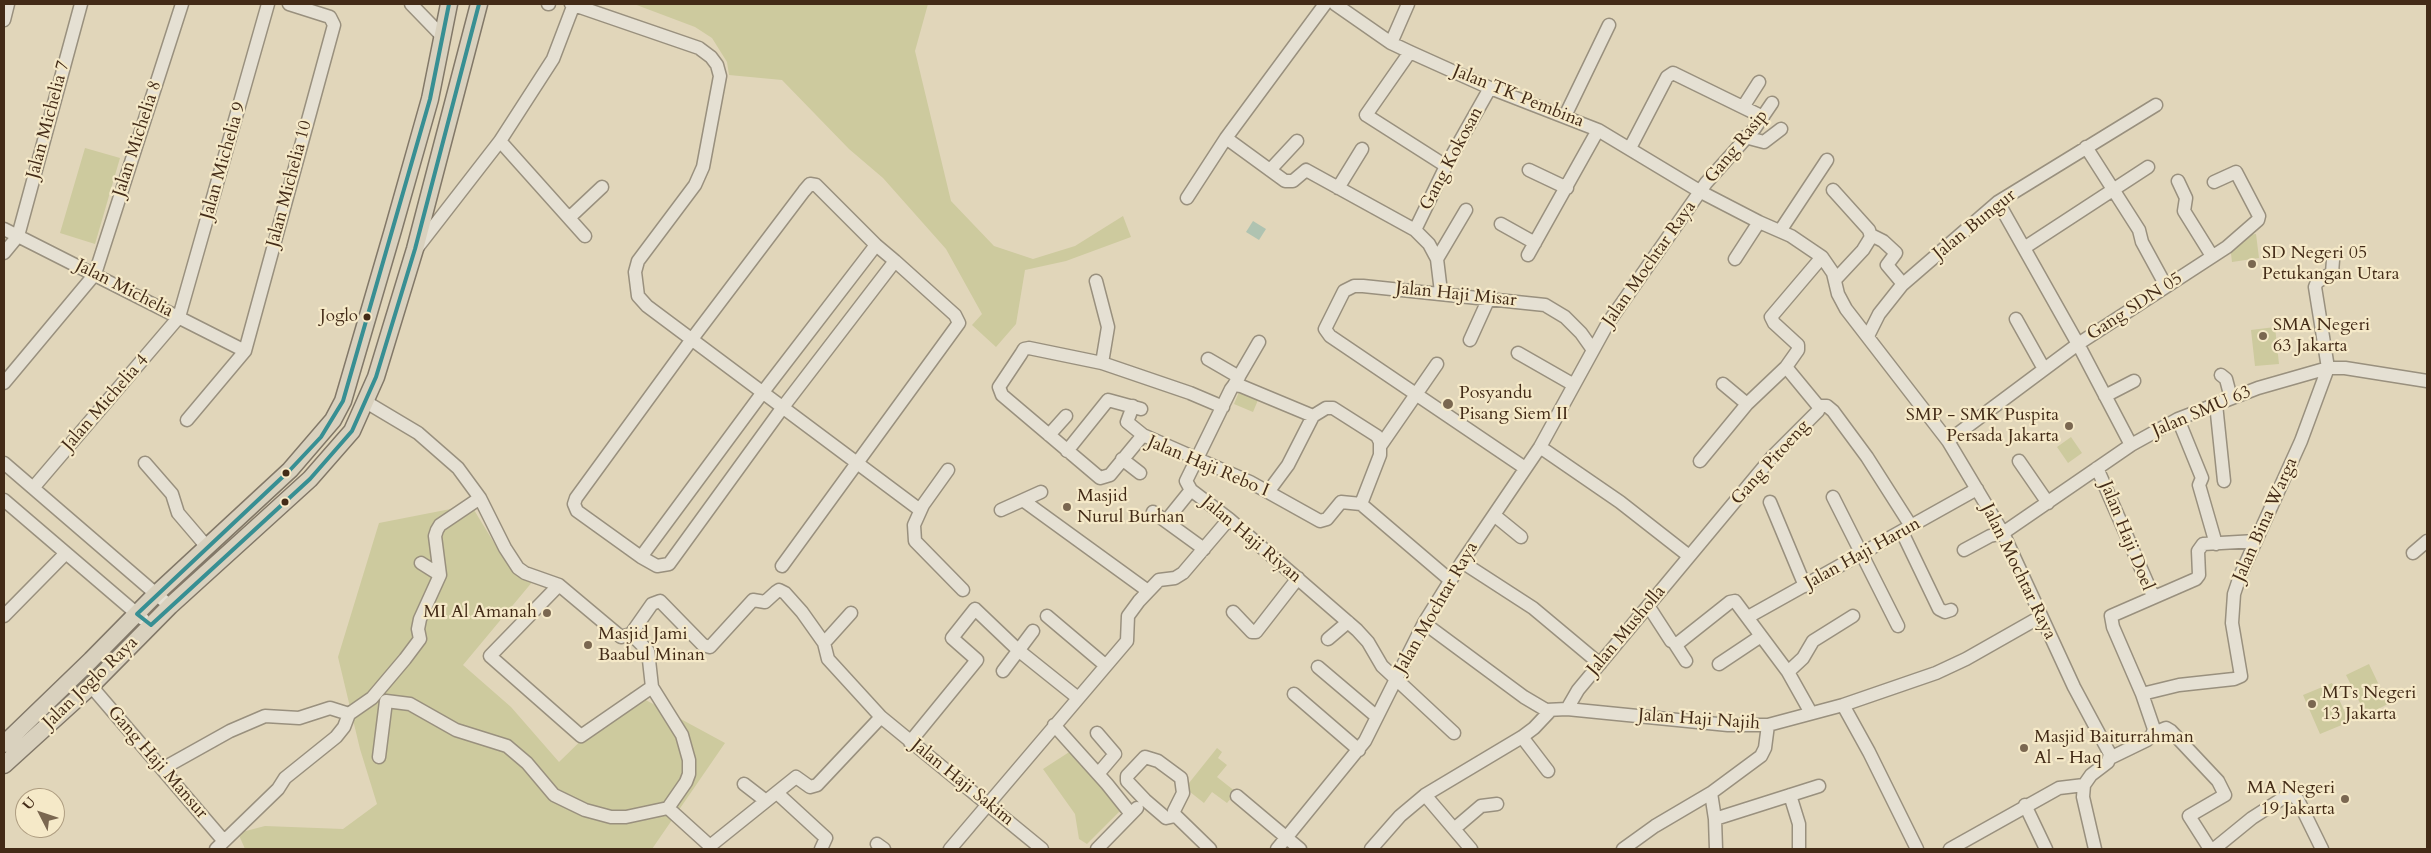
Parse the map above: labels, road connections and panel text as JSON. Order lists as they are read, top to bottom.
{
  "streets": {
    "main road": ["Jalan Joglo Raya"],
    "street": [
      "Jalan TK Pembina",
      "Jalan Michelia 7",
      "Jalan Michelia 8",
      "Gang Rasip",
      "Gang Kokosan",
      "Jalan Michelia 9",
      "Jalan Michelia 10",
      "Jalan Bungur",
      "Jalan Mochtar Raya",
      "Jalan Michelia",
      "Jalan Haji Misar",
      "Gang SDN 05",
      "Jalan Michelia 4",
      "Jalan SMU 63",
      "Gang Pitoeng",
      "Jalan Haji Rebo I",
      "Jalan Bina Warga",
      "Jalan Haji Doel",
      "Jalan Haji Riyan",
      "Jalan Haji Harun",
      "Jalan Musholla",
      "Jalan Haji Najih",
      "Gang Haji Mansur",
      "Jalan Haji Sakim"
    ]
  },
  "crossings": [
    ["Jalan TK Pembina", "Gang Rasip"],
    ["Jalan TK Pembina", "Gang Kokosan"],
    ["Jalan TK Pembina", "Jalan Mochtar Raya"],
    ["Jalan Michelia 7", "Jalan Michelia"],
    ["Jalan Michelia 8", "Jalan Michelia"],
    ["Gang Rasip", "Jalan Mochtar Raya"],
    ["Jalan Michelia 9", "Jalan Michelia"],
    ["Jalan Michelia 9", "Jalan Michelia 4"],
    ["Jalan Michelia 10", "Jalan Michelia"],
    ["Jalan Bungur", "Jalan Mochtar Raya"],
    ["Jalan Mochtar Raya", "Jalan Haji Misar"],
    ["Jalan Mochtar Raya", "Gang SDN 05"],
    ["Jalan Mochtar Raya", "Jalan SMU 63"],
    ["Jalan Mochtar Raya", "Jalan Haji Riyan"],
    ["Jalan Mochtar Raya", "Jalan Haji Harun"],
    ["Jalan Mochtar Raya", "Jalan Haji Najih"],
    ["Jalan Michelia", "Jalan Michelia 4"],
    ["Jalan SMU 63", "Jalan Bina Warga"],
    ["Jalan SMU 63", "Jalan Haji Doel"],
    ["Gang Pitoeng", "Jalan Musholla"],
    ["Jalan Haji Rebo I", "Jalan Haji Riyan"],
    ["Jalan Bina Warga", "Jalan Haji Doel"],
    ["Jalan Musholla", "Jalan Haji Najih"],
    ["Jalan Joglo Raya", "Gang Haji Mansur"]
  ],
  "places": [
    "SD Negeri 05 Petukangan Utara",
    "Joglo",
    "SMA Negeri 63 Jakarta",
    "Posyandu Pisang Siem II",
    "SMP - SMK Puspita Persada Jakarta",
    "Masjid Nurul Burhan",
    "MI Al Amanah",
    "Masjid Jami Baabul Minan",
    "MTs Negeri 13 Jakarta",
    "Masjid Baiturrahman Al - Haq",
    "MA Negeri 19 Jakarta"
  ],
  "north": "top left"
}
